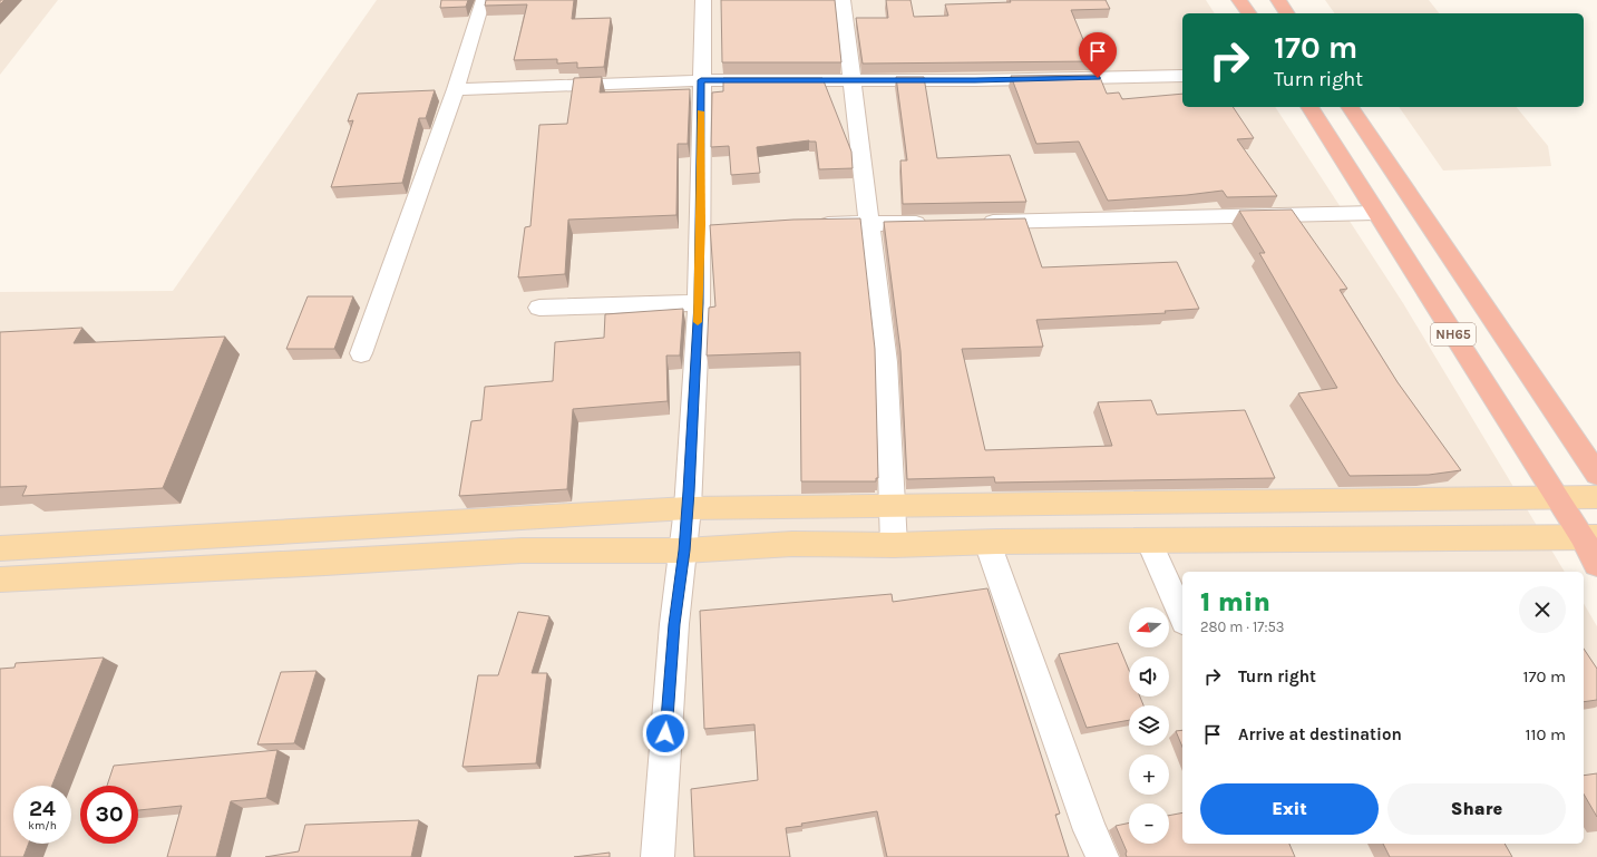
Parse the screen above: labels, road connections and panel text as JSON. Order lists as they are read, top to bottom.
{
  "streets": {
    "highway": ["NH65"]
  },
  "north": "left",
  "page": {
    "turn": ["170 m", "Turn right"],
    "heading": ["1 min", "280 m · 17:53"],
    "map_buttons": ["+", "−"],
    "list": [
      {
        "name": "Turn right",
        "value": "170 m"
      },
      {
        "name": "Arrive at destination",
        "value": "110 m"
      }
    ],
    "buttons": ["Exit", "Share"],
    "speed": "24 km/h",
    "limit": "30"
  }
}
